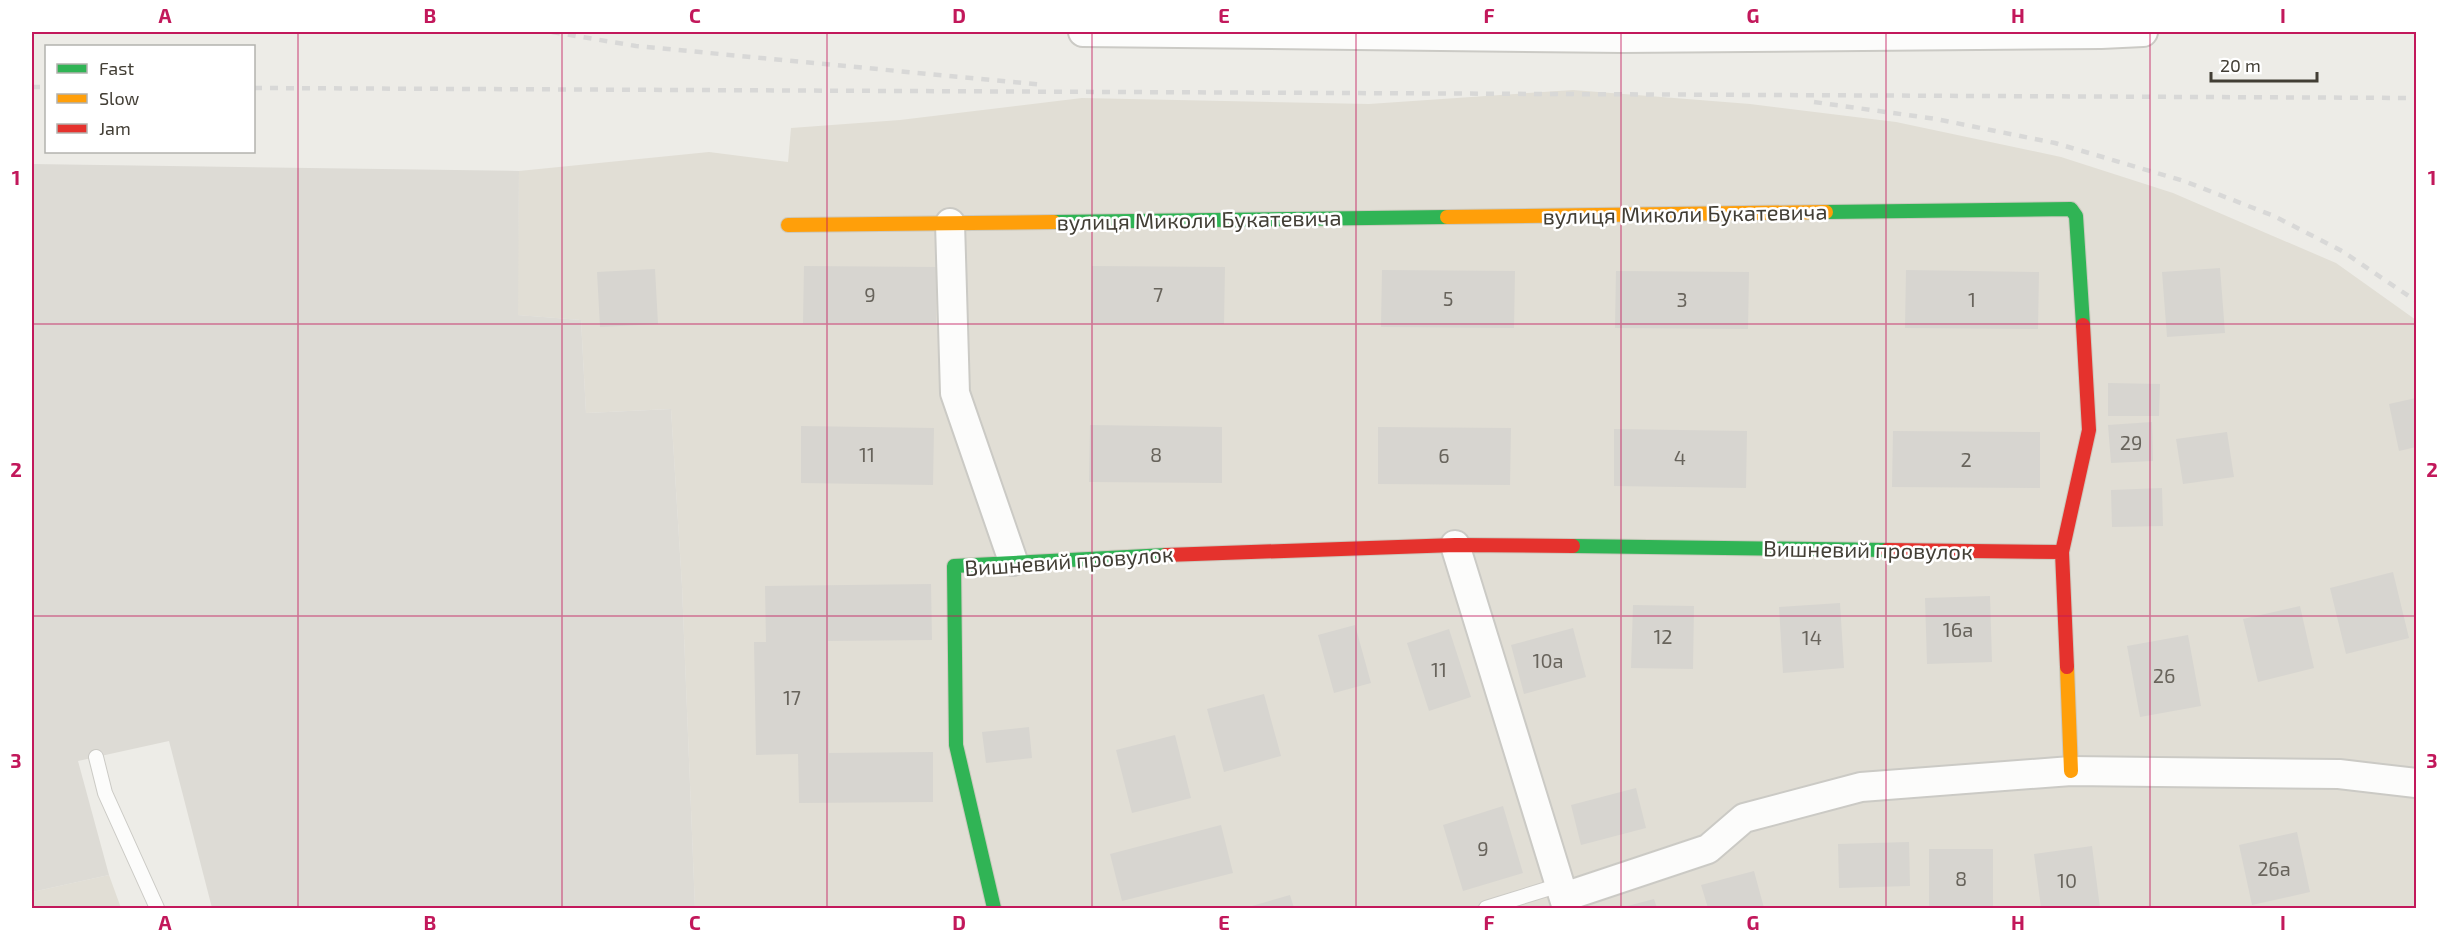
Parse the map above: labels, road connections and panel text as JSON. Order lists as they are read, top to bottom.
{
  "streets": {
    "street": ["вулиця Миколи Букатевича", "Вишневий провулок"]
  },
  "crossings": [
    ["вулиця Миколи Букатевича", "Вишневий провулок"]
  ],
  "house_numbers": [
    "9",
    "7",
    "5",
    "3",
    "1",
    "29",
    "11",
    "8",
    "6",
    "4",
    "2",
    "16а",
    "12",
    "14",
    "10а",
    "11",
    "26",
    "17",
    "9",
    "26а",
    "8",
    "10"
  ],
  "legend": ["Fast", "Slow", "Jam"],
  "scale_bar": "20 m",
  "grid": {
    "columns": [
      "A",
      "B",
      "C",
      "D",
      "E",
      "F",
      "G",
      "H",
      "I"
    ],
    "rows": ["1", "2", "3"]
  }
}
